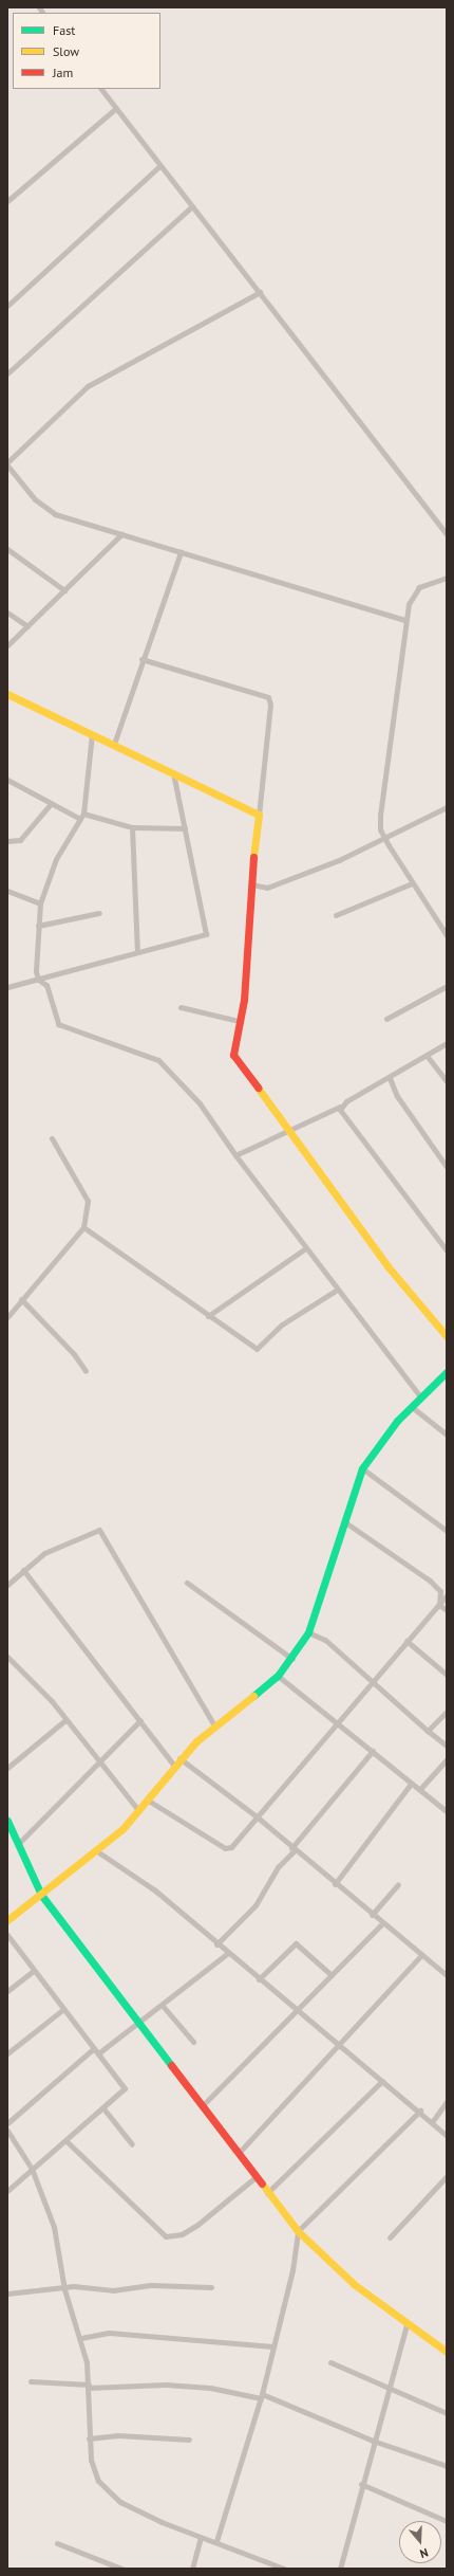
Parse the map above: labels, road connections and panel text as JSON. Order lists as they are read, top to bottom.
{
  "legend": ["Fast", "Slow", "Jam"],
  "north": "bottom"
}
